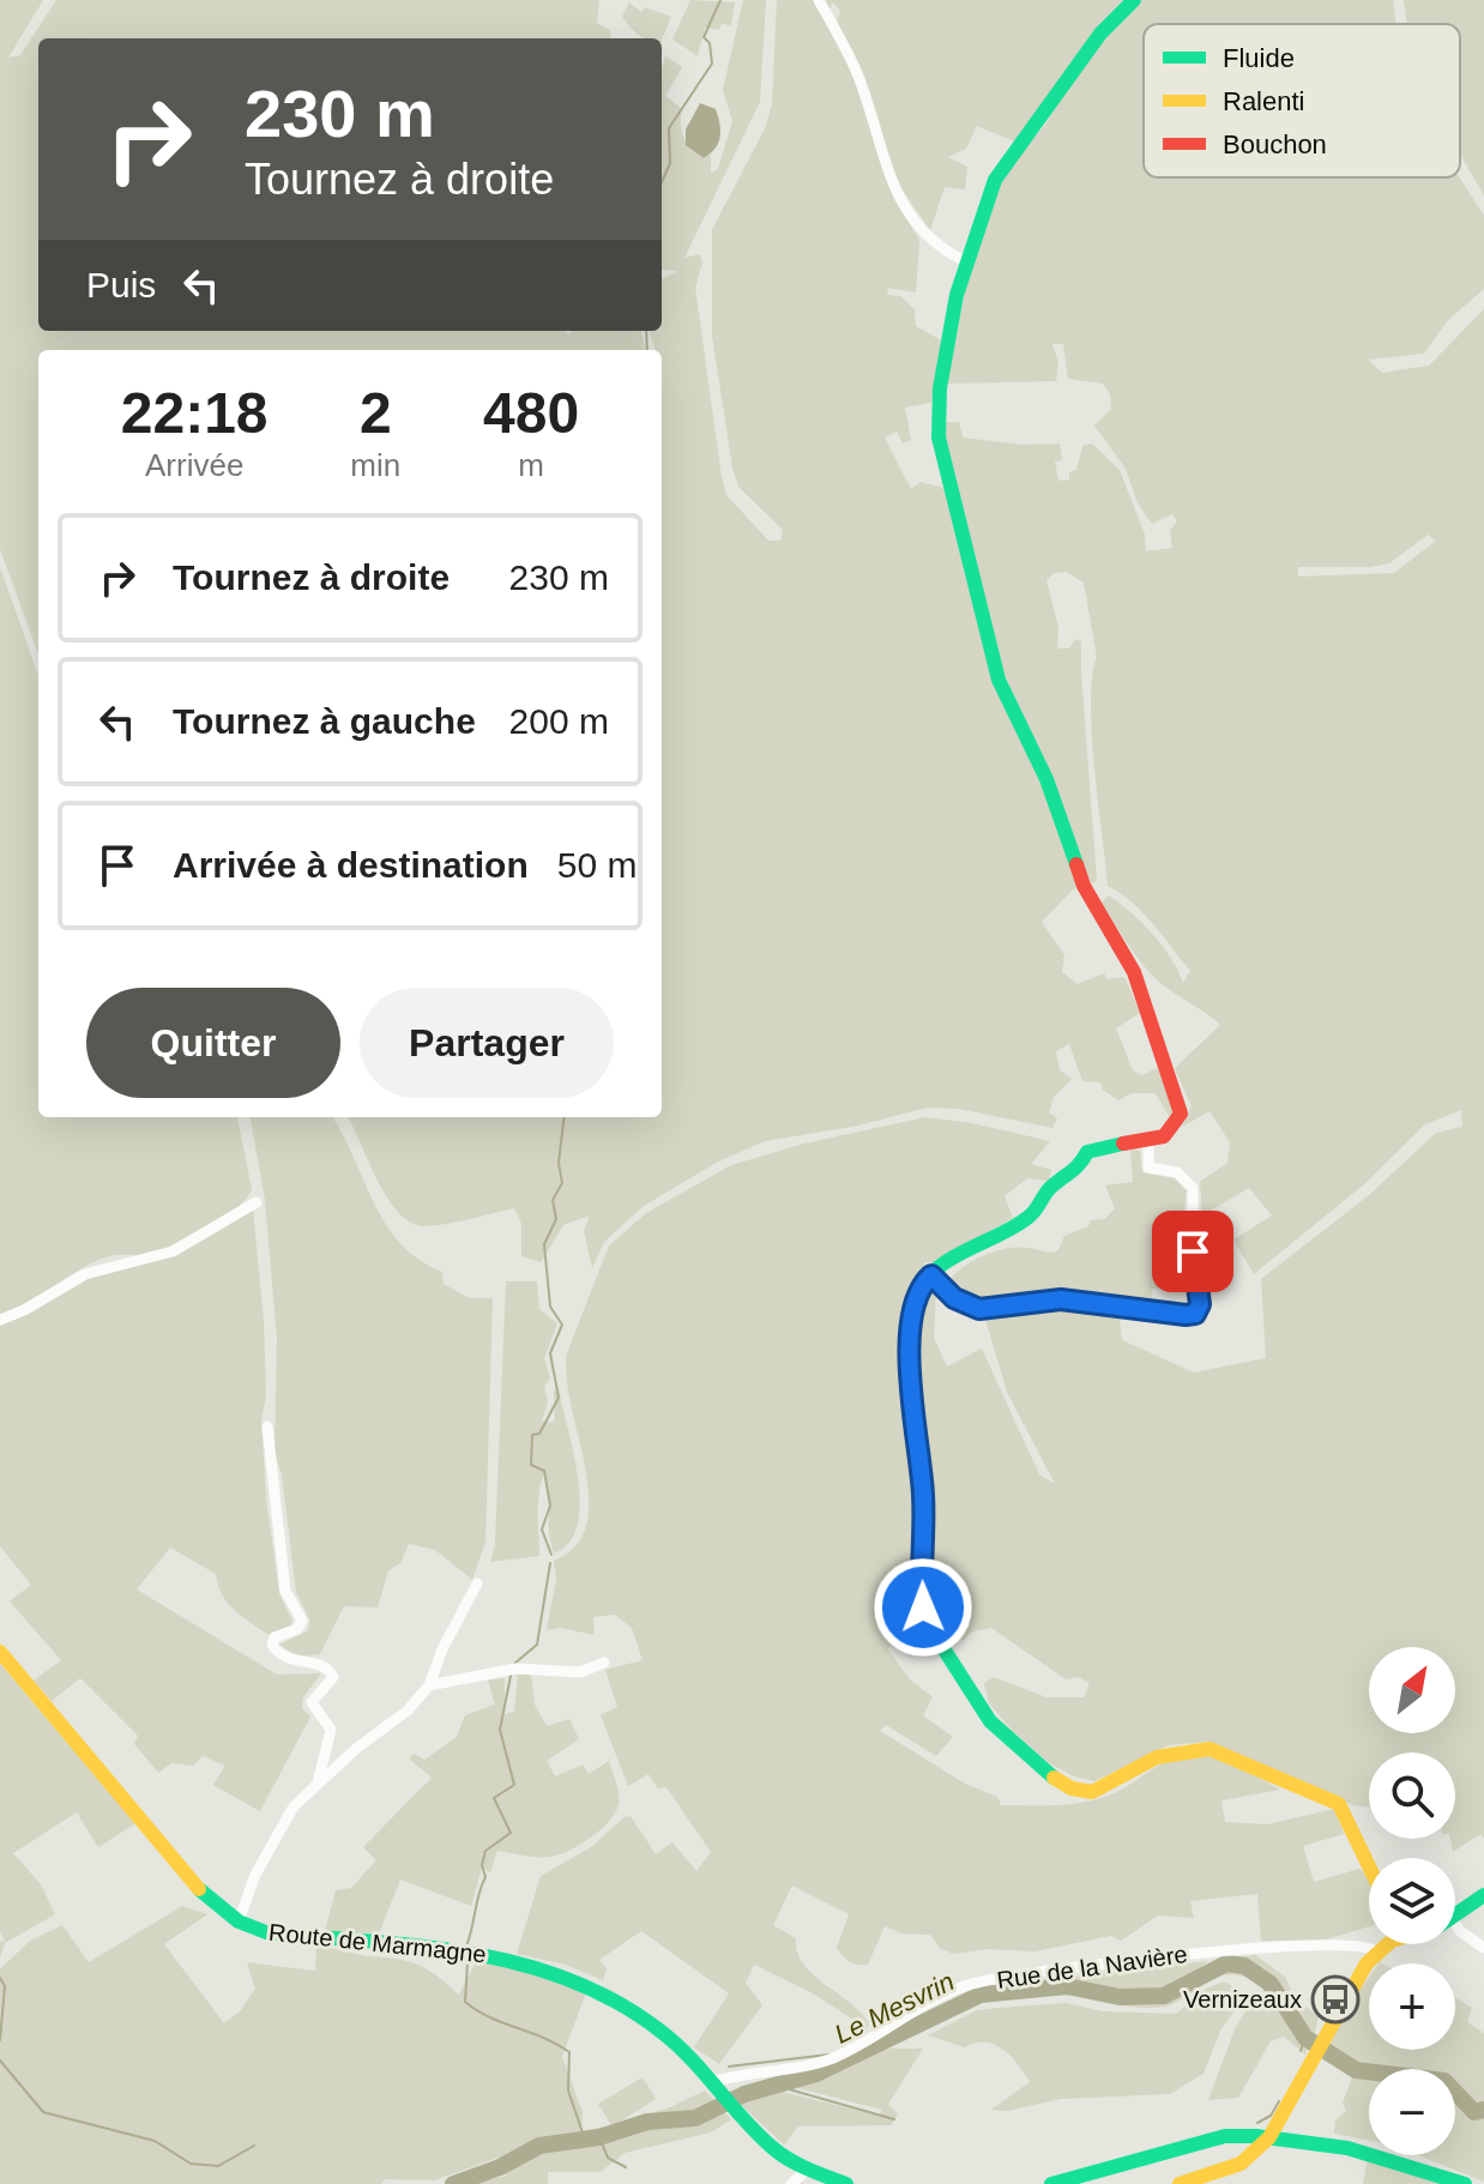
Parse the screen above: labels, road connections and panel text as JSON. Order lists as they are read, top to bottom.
{
  "streets": {
    "street": ["Route de Marmagne", "Rue de la Navière"]
  },
  "crossings": [
    ["Route de Marmagne", "Rue de la Navière"]
  ],
  "water": ["Le Mesvrin"],
  "places": {
    "bus stop": ["Vernizeaux"]
  },
  "legend": ["Fluide", "Ralenti", "Bouchon"],
  "north": "top right",
  "page": {
    "turn": ["230 m", "Tournez à droite"],
    "then": "Puis",
    "eta": [
      "22:18",
      "Arrivée",
      "2",
      "min",
      "480",
      "m"
    ],
    "list": [
      {
        "name": "Tournez à droite",
        "value": "230 m"
      },
      {
        "name": "Tournez à gauche",
        "value": "200 m"
      },
      {
        "name": "Arrivée à destination",
        "value": "50 m"
      }
    ],
    "buttons": ["Quitter", "Partager"],
    "map_buttons": ["+", "−"]
  }
}
